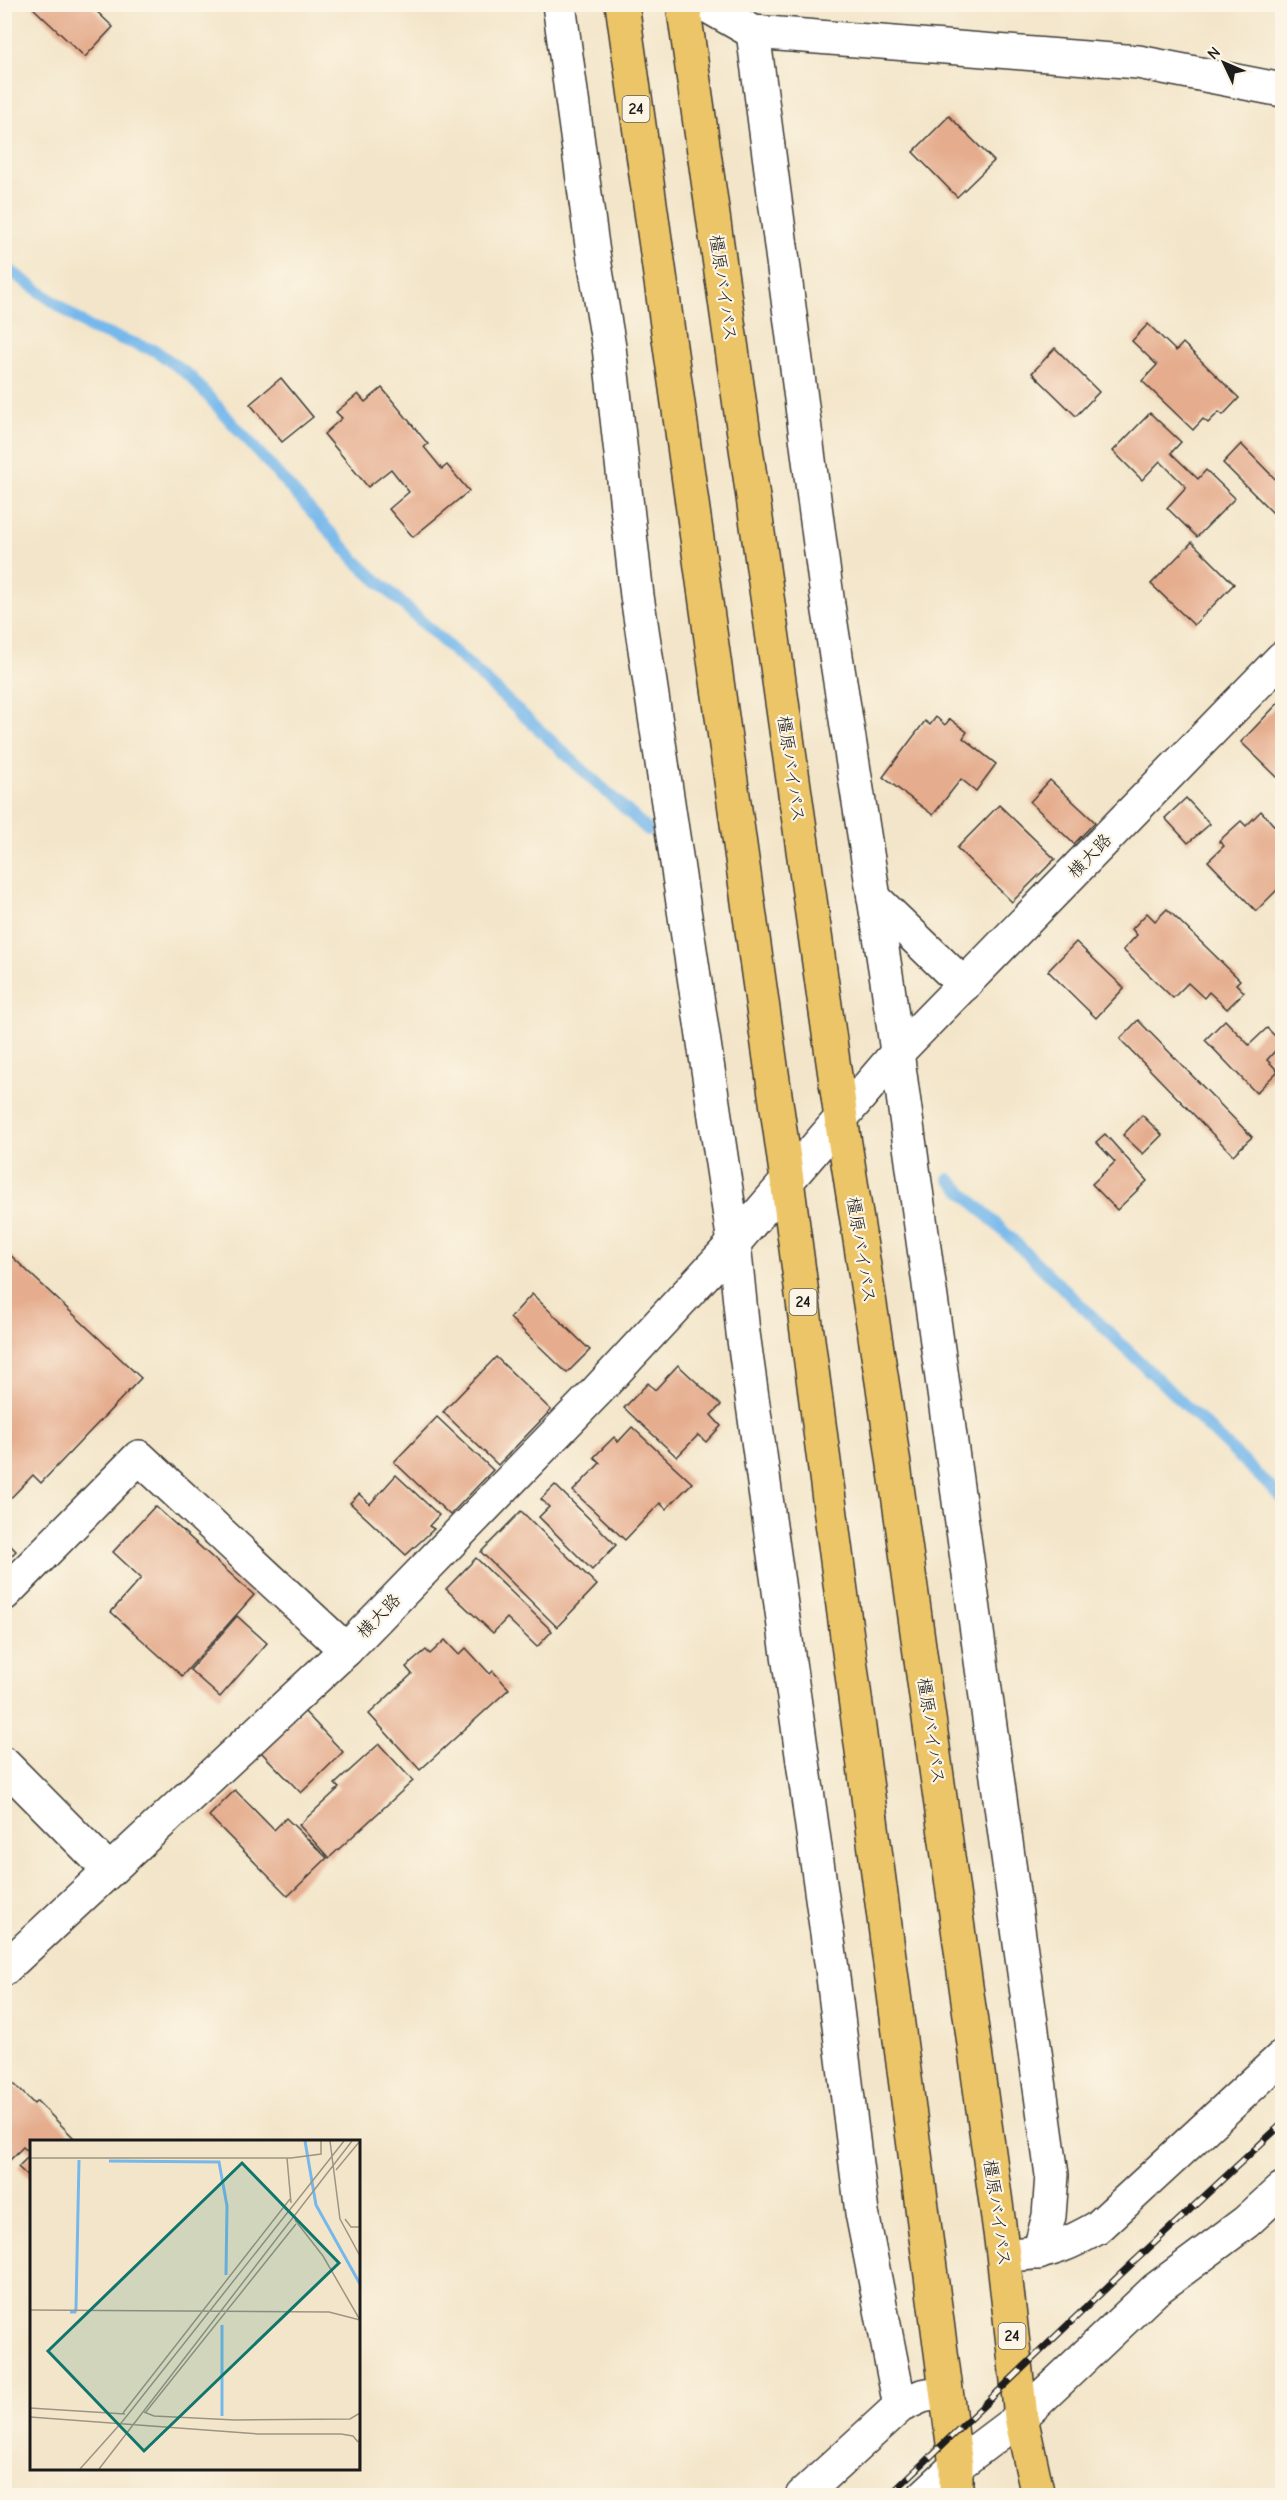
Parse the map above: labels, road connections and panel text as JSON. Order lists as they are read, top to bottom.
{
  "streets": {
    "highway": ["24", "橿原バイパス"],
    "street": ["横大路"]
  },
  "crossings": [
    ["24", "横大路"],
    ["橿原バイパス", "横大路"]
  ],
  "north": "top left"
}
